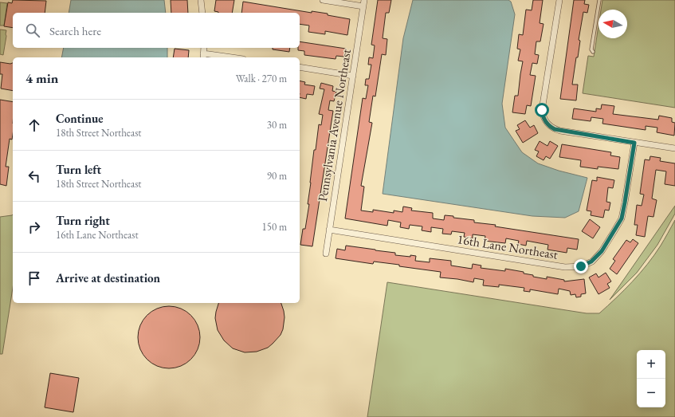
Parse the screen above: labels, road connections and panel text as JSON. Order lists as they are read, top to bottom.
{
  "streets": {
    "street": ["Pennsylvania Avenue Northeast", "16th Lane Northeast"]
  },
  "crossings": [
    ["Pennsylvania Avenue Northeast", "16th Lane Northeast"]
  ],
  "north": "left",
  "page": {
    "search": "Search here",
    "heading": ["4 min", "Walk · 270 m"],
    "list": [
      ["Continue", "18th Street Northeast", "30 m"],
      ["Turn left", "18th Street Northeast", "90 m"],
      ["Turn right", "16th Lane Northeast", "150 m"],
      "Arrive at destination"
    ],
    "map_buttons": ["+", "−"]
  }
}
